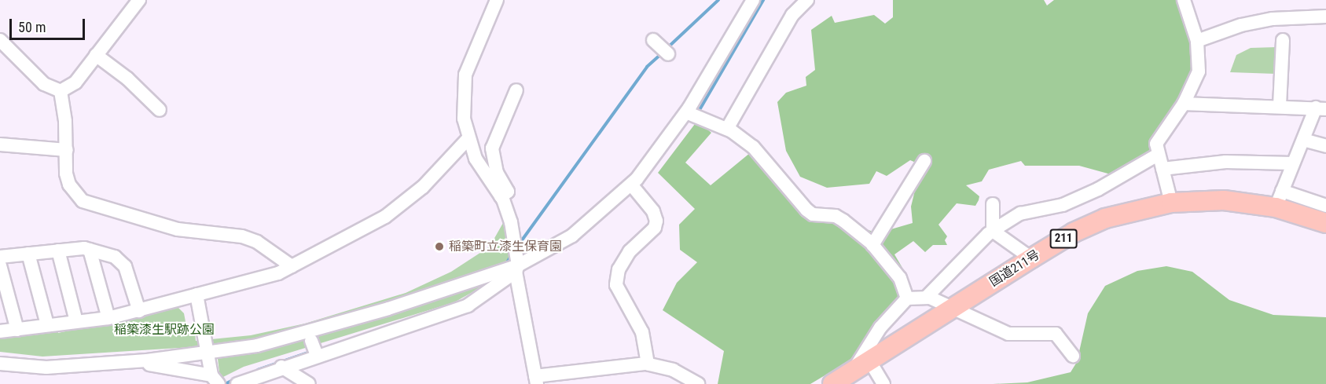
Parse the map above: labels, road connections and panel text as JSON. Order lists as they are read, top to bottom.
{
  "streets": {
    "highway": ["211", "国道211号"]
  },
  "parks": ["稲築漆生駅跡公園"],
  "places": ["稲築町立漆生保育園"],
  "scale_bar": "50 m"
}
